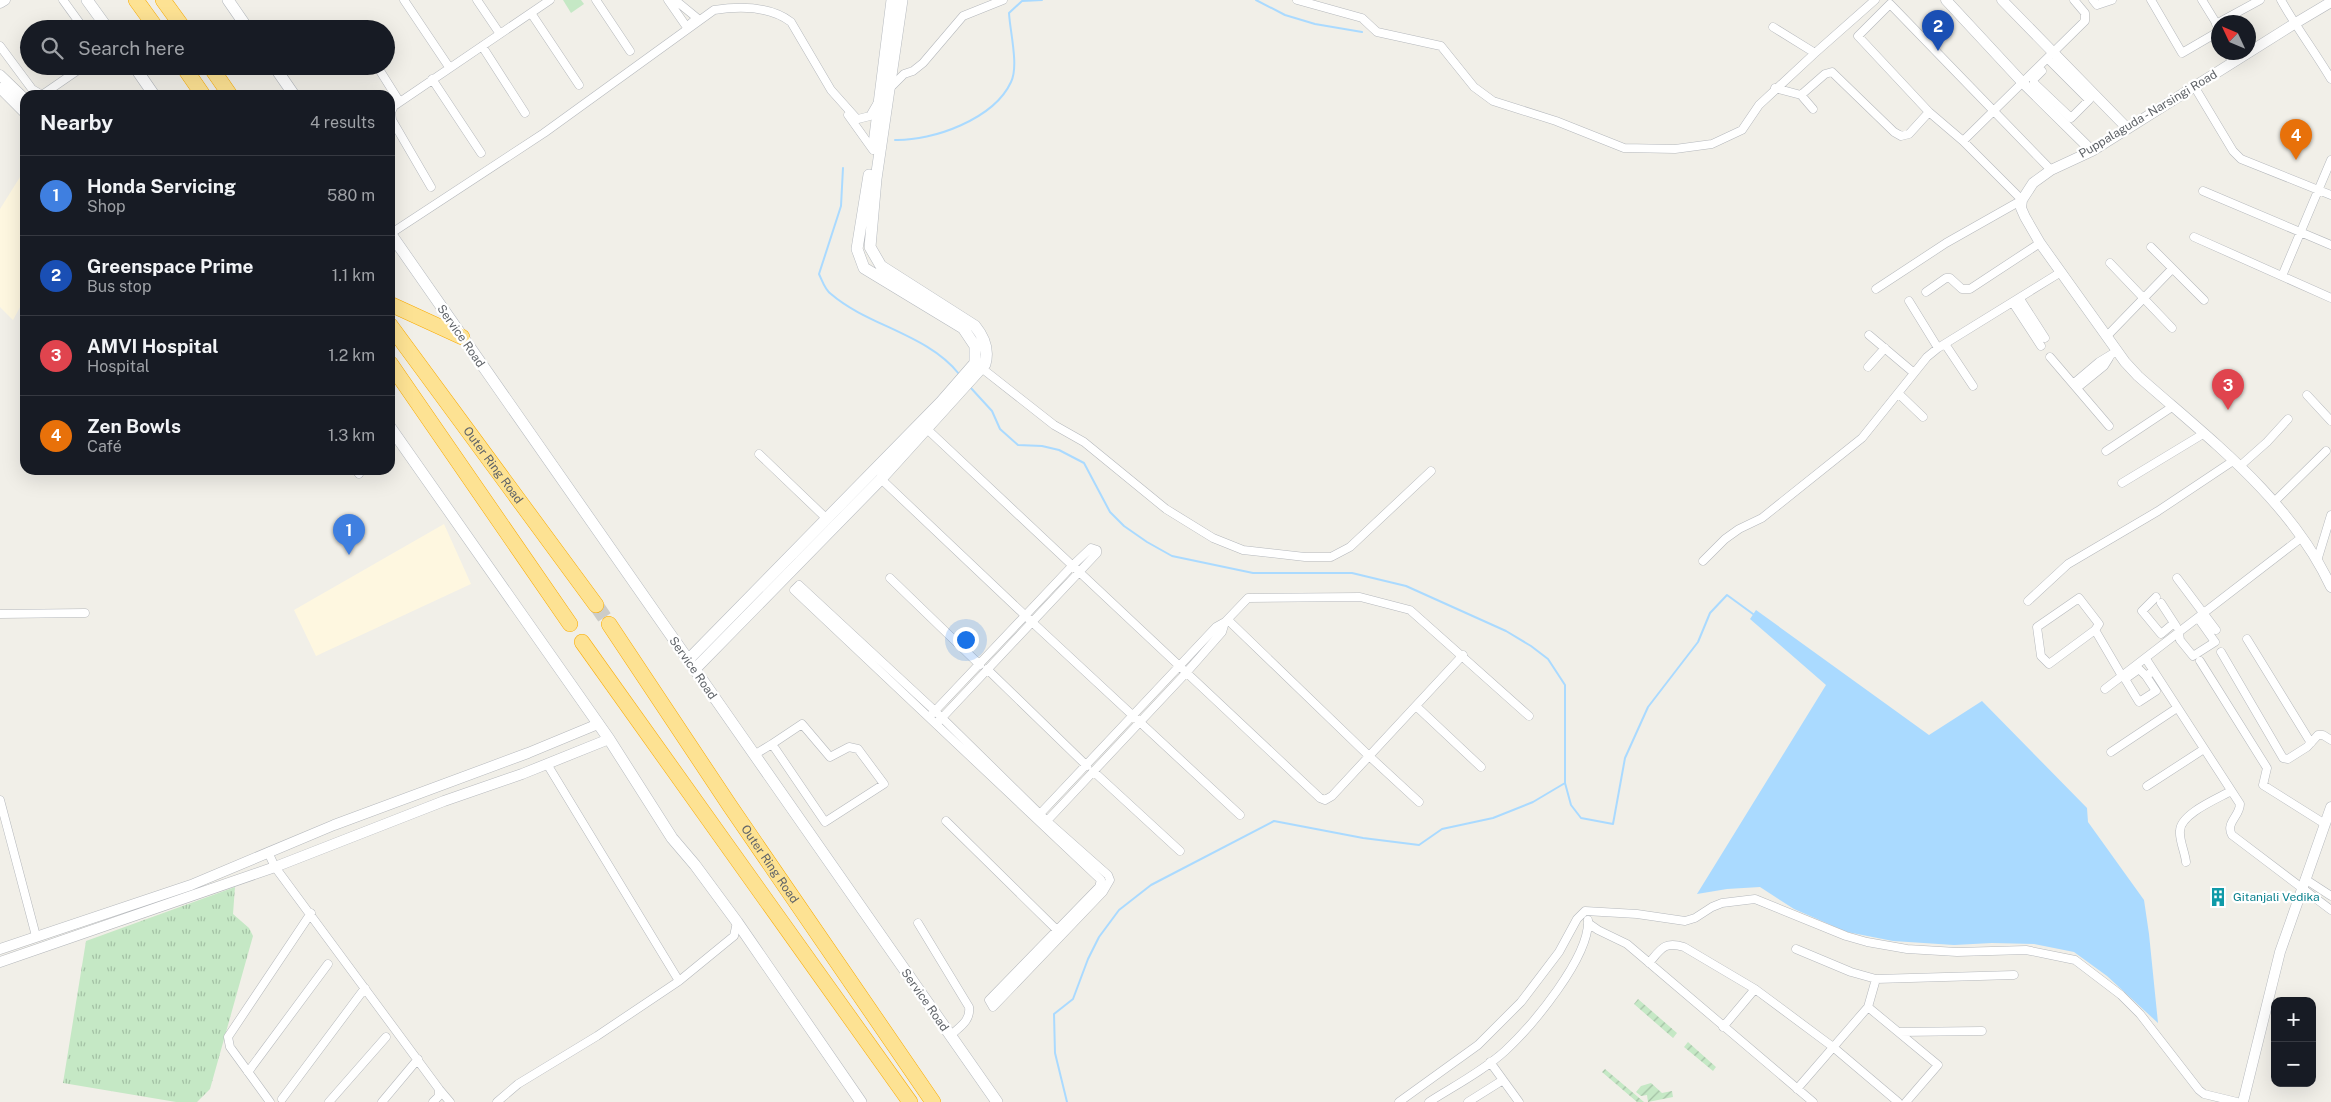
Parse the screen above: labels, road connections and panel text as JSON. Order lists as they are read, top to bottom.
{
  "streets": {
    "highway": ["Outer Ring Road"],
    "main road": ["Service Road"],
    "street": ["Puppalaguda - Narsingi Road"]
  },
  "places": {
    "building": ["Gitanjali Vedika"]
  },
  "north": "top left",
  "page": {
    "pins": [
      "2",
      "4",
      "3",
      "1"
    ],
    "search": "Search here",
    "heading": ["Nearby", "4 results"],
    "list": [
      {
        "mark": "1",
        "name": "Honda Servicing",
        "note": "Shop",
        "value": "580 m"
      },
      {
        "mark": "2",
        "name": "Greenspace Prime",
        "note": "Bus stop",
        "value": "1.1 km"
      },
      {
        "mark": "3",
        "name": "AMVI Hospital",
        "note": "Hospital",
        "value": "1.2 km"
      },
      {
        "mark": "4",
        "name": "Zen Bowls",
        "note": "Café",
        "value": "1.3 km"
      }
    ],
    "map_buttons": ["+", "−"]
  }
}
